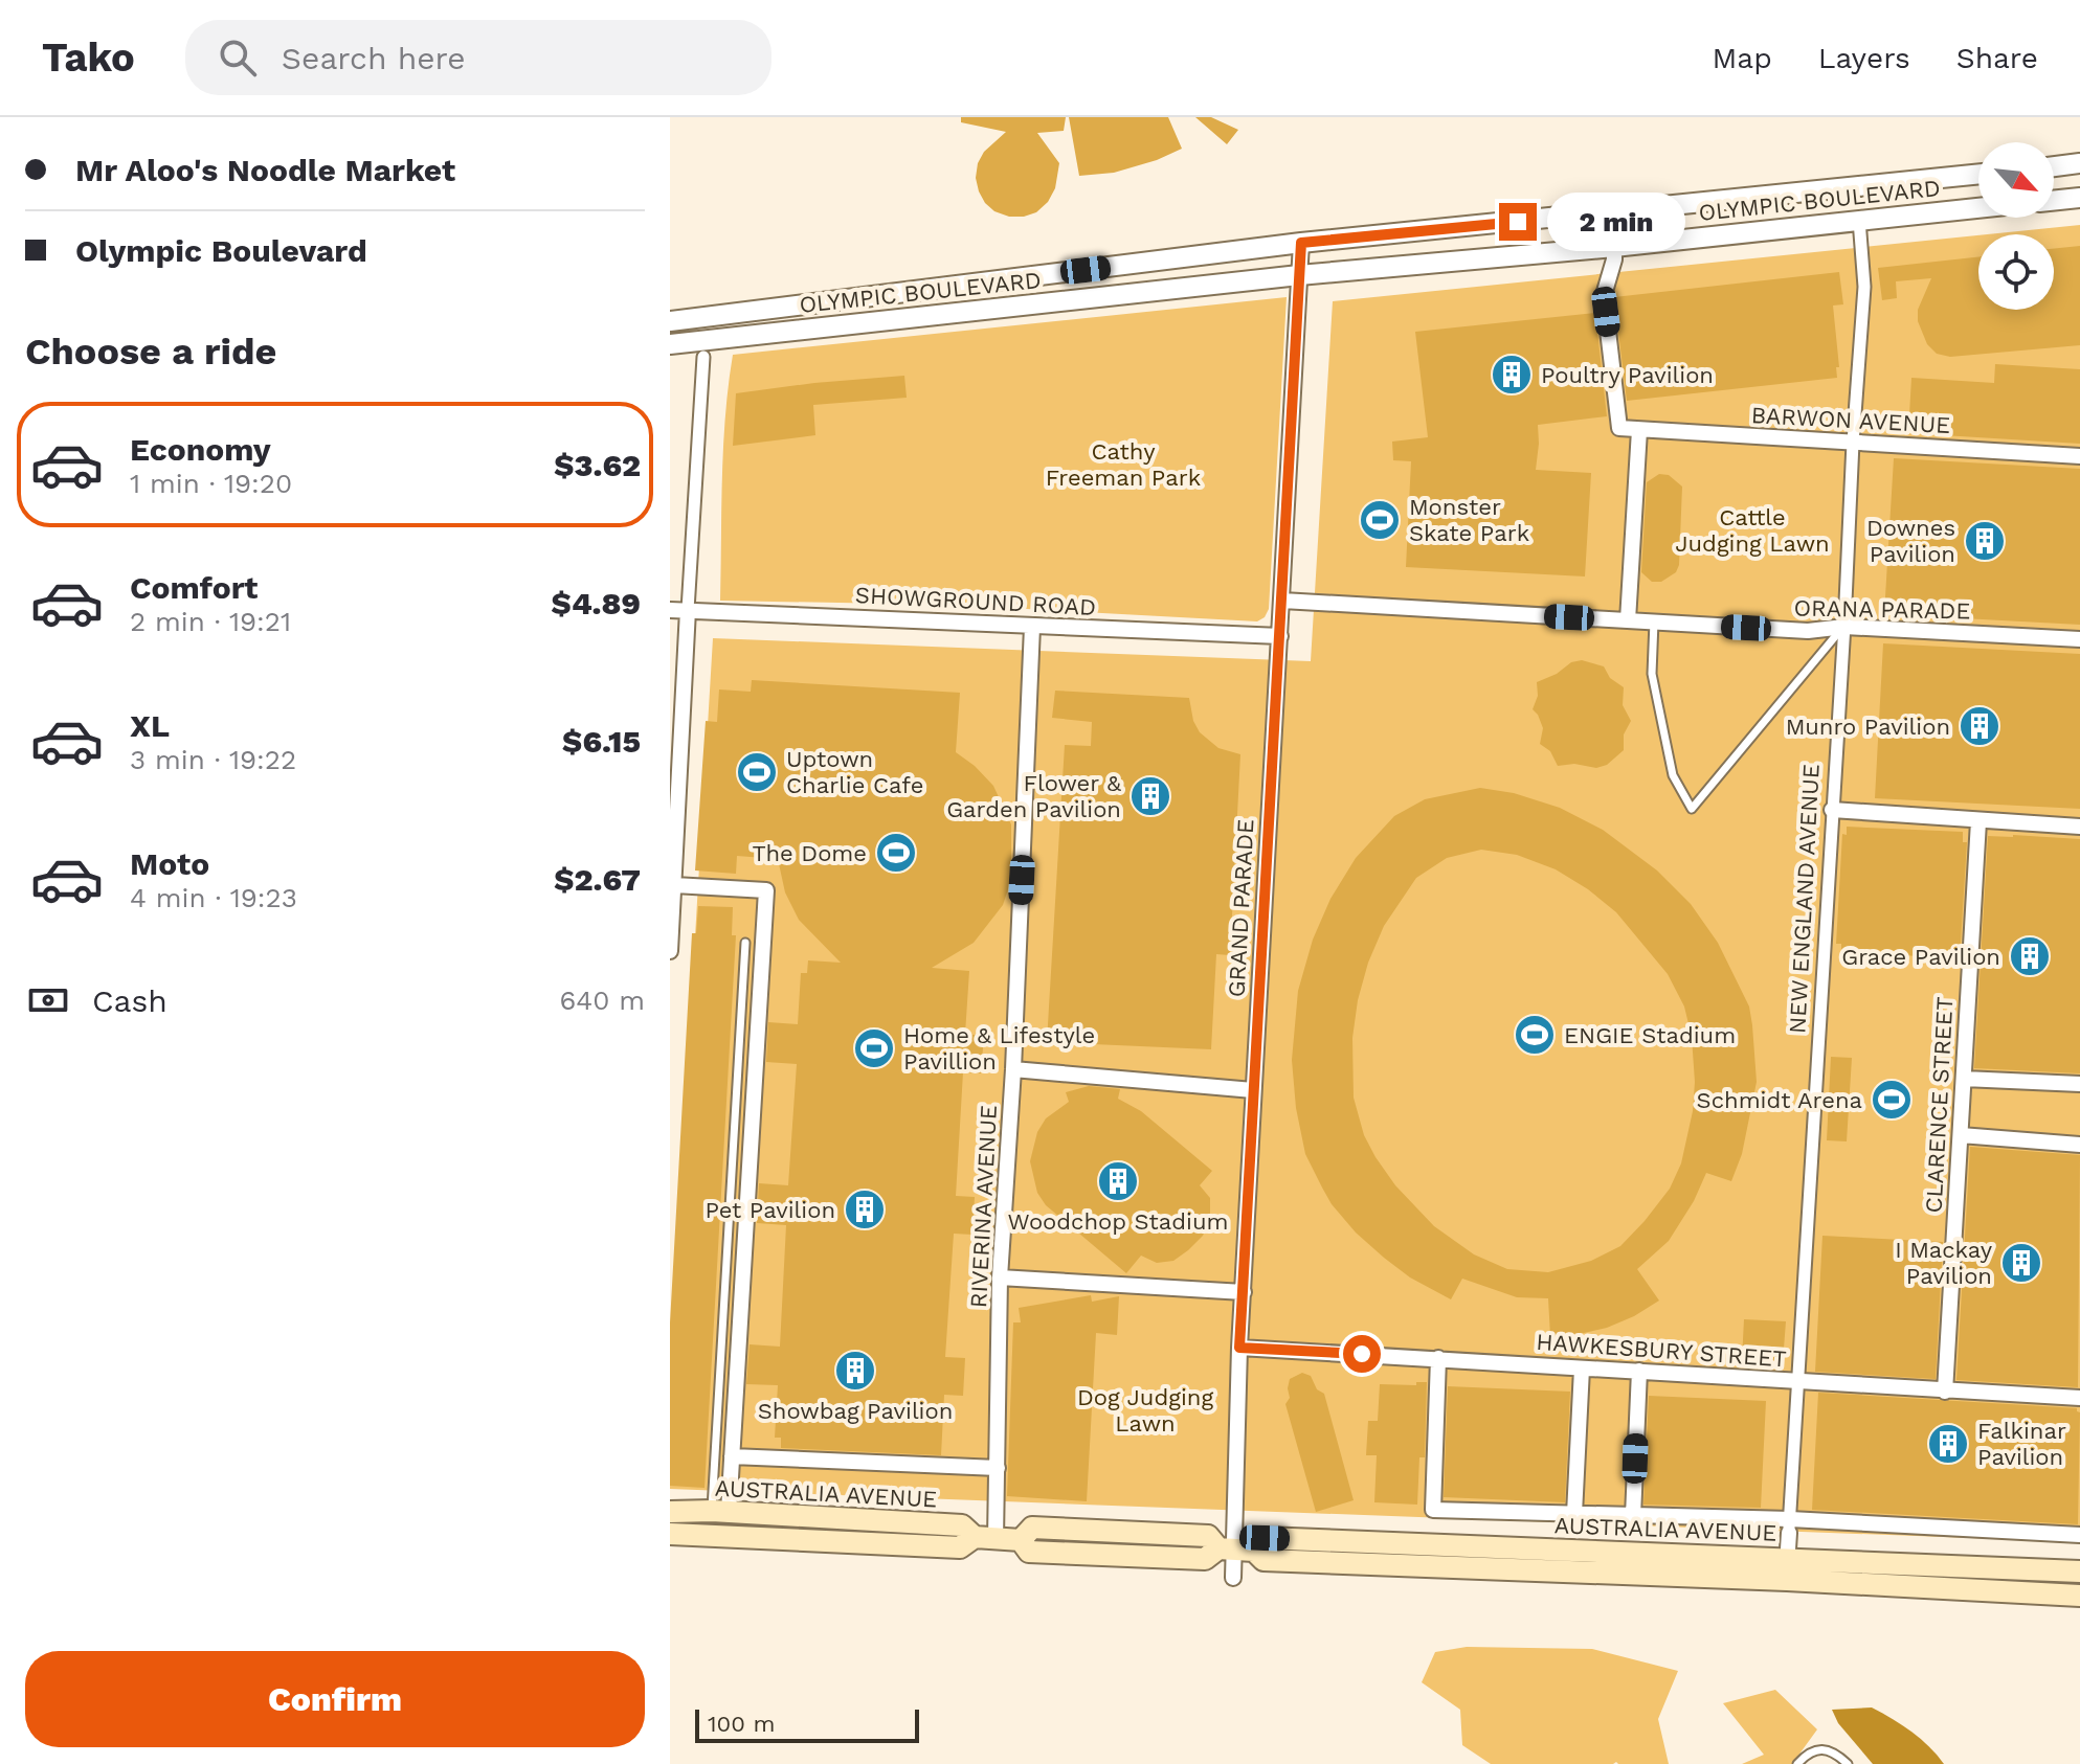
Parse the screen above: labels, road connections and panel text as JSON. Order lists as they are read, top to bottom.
{
  "streets": {
    "main road": ["AUSTRALIA AVENUE"],
    "street": [
      "OLYMPIC BOULEVARD",
      "BARWON AVENUE",
      "SHOWGROUND ROAD",
      "ORANA PARADE",
      "NEW ENGLAND AVENUE",
      "GRAND PARADE",
      "CLARENCE STREET",
      "RIVERINA AVENUE",
      "HAWKESBURY STREET"
    ]
  },
  "crossings": [
    ["OLYMPIC BOULEVARD", "BARWON AVENUE"],
    ["OLYMPIC BOULEVARD", "NEW ENGLAND AVENUE"],
    ["OLYMPIC BOULEVARD", "GRAND PARADE"],
    ["BARWON AVENUE", "NEW ENGLAND AVENUE"],
    ["SHOWGROUND ROAD", "GRAND PARADE"],
    ["SHOWGROUND ROAD", "RIVERINA AVENUE"],
    ["ORANA PARADE", "NEW ENGLAND AVENUE"],
    ["ORANA PARADE", "GRAND PARADE"],
    ["NEW ENGLAND AVENUE", "HAWKESBURY STREET"],
    ["NEW ENGLAND AVENUE", "AUSTRALIA AVENUE"],
    ["GRAND PARADE", "HAWKESBURY STREET"],
    ["GRAND PARADE", "AUSTRALIA AVENUE"],
    ["CLARENCE STREET", "HAWKESBURY STREET"],
    ["RIVERINA AVENUE", "AUSTRALIA AVENUE"]
  ],
  "parks": ["Cathy Freeman Park", "Cattle Judging Lawn", "Dog Judging Lawn"],
  "places": {
    "building": [
      "Poultry Pavilion",
      "Downes Pavilion",
      "Munro Pavilion",
      "Flower & Garden Pavilion",
      "Grace Pavilion",
      "Woodchop Stadium",
      "Pet Pavilion",
      "I Mackay Pavilion",
      "Showbag Pavilion",
      "Falkinar Pavilion"
    ],
    "sports": [
      "Monster Skate Park",
      "Uptown Charlie Cafe",
      "The Dome",
      "ENGIE Stadium",
      "Home & Lifestyle Pavillion",
      "Schmidt Arena"
    ]
  },
  "scale_bar": "100 m",
  "north": "bottom right",
  "page": {
    "header": "Tako",
    "search": "Search here",
    "nav": ["Map", "Layers", "Share"],
    "banner": ["Mr Aloo's Noodle Market", "Olympic Boulevard"],
    "bubble": "2 min",
    "heading": "Choose a ride",
    "list": [
      {
        "name": "Economy",
        "note": "1 min · 19:20",
        "value": "$3.62"
      },
      {
        "name": "Comfort",
        "note": "2 min · 19:21",
        "value": "$4.89"
      },
      {
        "name": "XL",
        "note": "3 min · 19:22",
        "value": "$6.15"
      },
      {
        "name": "Moto",
        "note": "4 min · 19:23",
        "value": "$2.67"
      }
    ],
    "pay": ["Cash", "640 m"],
    "buttons": "Confirm",
    "scale": "100 m"
  }
}
